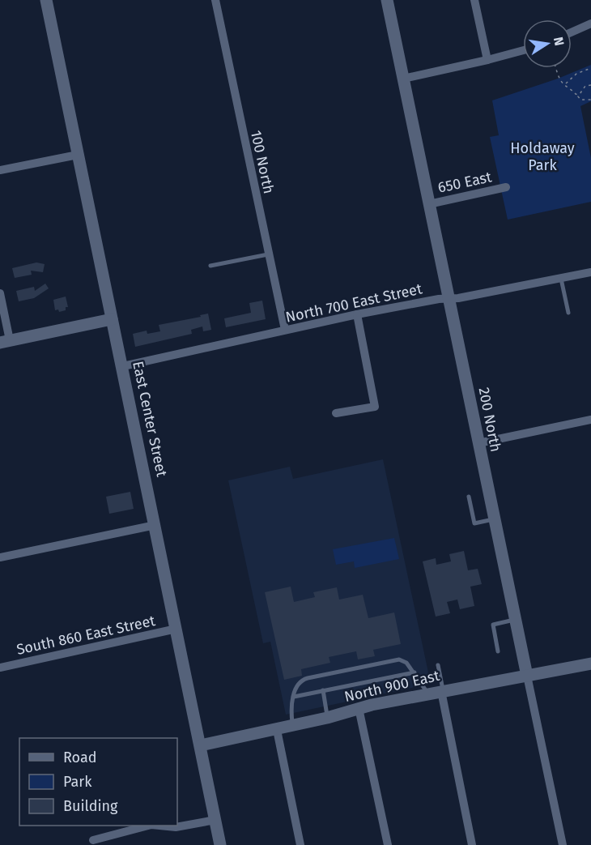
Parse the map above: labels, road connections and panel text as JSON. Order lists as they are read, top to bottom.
{
  "streets": {
    "street": [
      "100 North",
      "650 East",
      "North 700 East Street",
      "East Center Street",
      "200 North",
      "South 860 East Street",
      "North 900 East"
    ]
  },
  "crossings": [
    ["100 North", "North 700 East Street"],
    ["650 East", "200 North"],
    ["North 700 East Street", "East Center Street"],
    ["North 700 East Street", "200 North"],
    ["East Center Street", "South 860 East Street"],
    ["East Center Street", "North 900 East"],
    ["200 North", "North 900 East"]
  ],
  "parks": ["Holdaway Park"],
  "legend": ["Road", "Park", "Building"],
  "north": "right"
}
